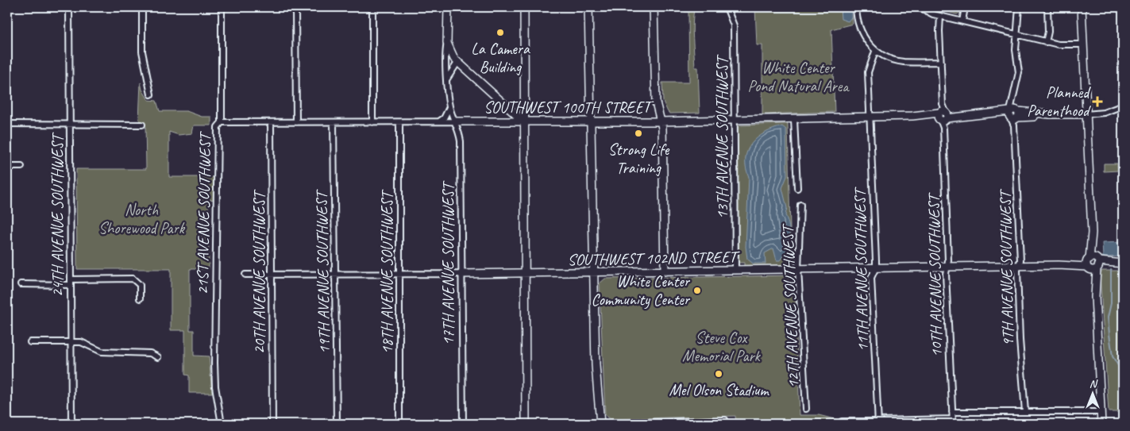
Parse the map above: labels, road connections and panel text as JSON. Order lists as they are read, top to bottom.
{
  "streets": {
    "street": [
      "SOUTHWEST 100TH STREET",
      "13TH AVENUE SOUTHWEST",
      "21ST AVENUE SOUTHWEST",
      "24TH AVENUE SOUTHWEST",
      "SOUTHWEST 102ND STREET",
      "17TH AVENUE SOUTHWEST",
      "9TH AVENUE SOUTHWEST",
      "11TH AVENUE SOUTHWEST",
      "20TH AVENUE SOUTHWEST",
      "19TH AVENUE SOUTHWEST",
      "18TH AVENUE SOUTHWEST",
      "10TH AVENUE SOUTHWEST",
      "12TH AVENUE SOUTHWEST"
    ]
  },
  "crossings": [
    ["SOUTHWEST 100TH STREET", "13TH AVENUE SOUTHWEST"],
    ["SOUTHWEST 100TH STREET", "21ST AVENUE SOUTHWEST"],
    ["SOUTHWEST 100TH STREET", "17TH AVENUE SOUTHWEST"],
    ["SOUTHWEST 100TH STREET", "9TH AVENUE SOUTHWEST"],
    ["SOUTHWEST 100TH STREET", "11TH AVENUE SOUTHWEST"],
    ["SOUTHWEST 100TH STREET", "20TH AVENUE SOUTHWEST"],
    ["SOUTHWEST 100TH STREET", "19TH AVENUE SOUTHWEST"],
    ["SOUTHWEST 100TH STREET", "18TH AVENUE SOUTHWEST"],
    ["SOUTHWEST 100TH STREET", "10TH AVENUE SOUTHWEST"],
    ["13TH AVENUE SOUTHWEST", "SOUTHWEST 102ND STREET"],
    ["SOUTHWEST 102ND STREET", "17TH AVENUE SOUTHWEST"],
    ["SOUTHWEST 102ND STREET", "9TH AVENUE SOUTHWEST"],
    ["SOUTHWEST 102ND STREET", "11TH AVENUE SOUTHWEST"],
    ["SOUTHWEST 102ND STREET", "20TH AVENUE SOUTHWEST"],
    ["SOUTHWEST 102ND STREET", "19TH AVENUE SOUTHWEST"],
    ["SOUTHWEST 102ND STREET", "18TH AVENUE SOUTHWEST"],
    ["SOUTHWEST 102ND STREET", "10TH AVENUE SOUTHWEST"],
    ["SOUTHWEST 102ND STREET", "12TH AVENUE SOUTHWEST"]
  ],
  "parks": ["White Center Pond Natural Area", "North Shorewood Park", "Steve Cox Memorial Park"],
  "places": {
    "other": [
      "La Camera Building",
      "Strong Life Training",
      "White Center Community Center",
      "Mel Olson Stadium"
    ],
    "health": ["Planned Parenthood"]
  },
  "north": "top"
}
